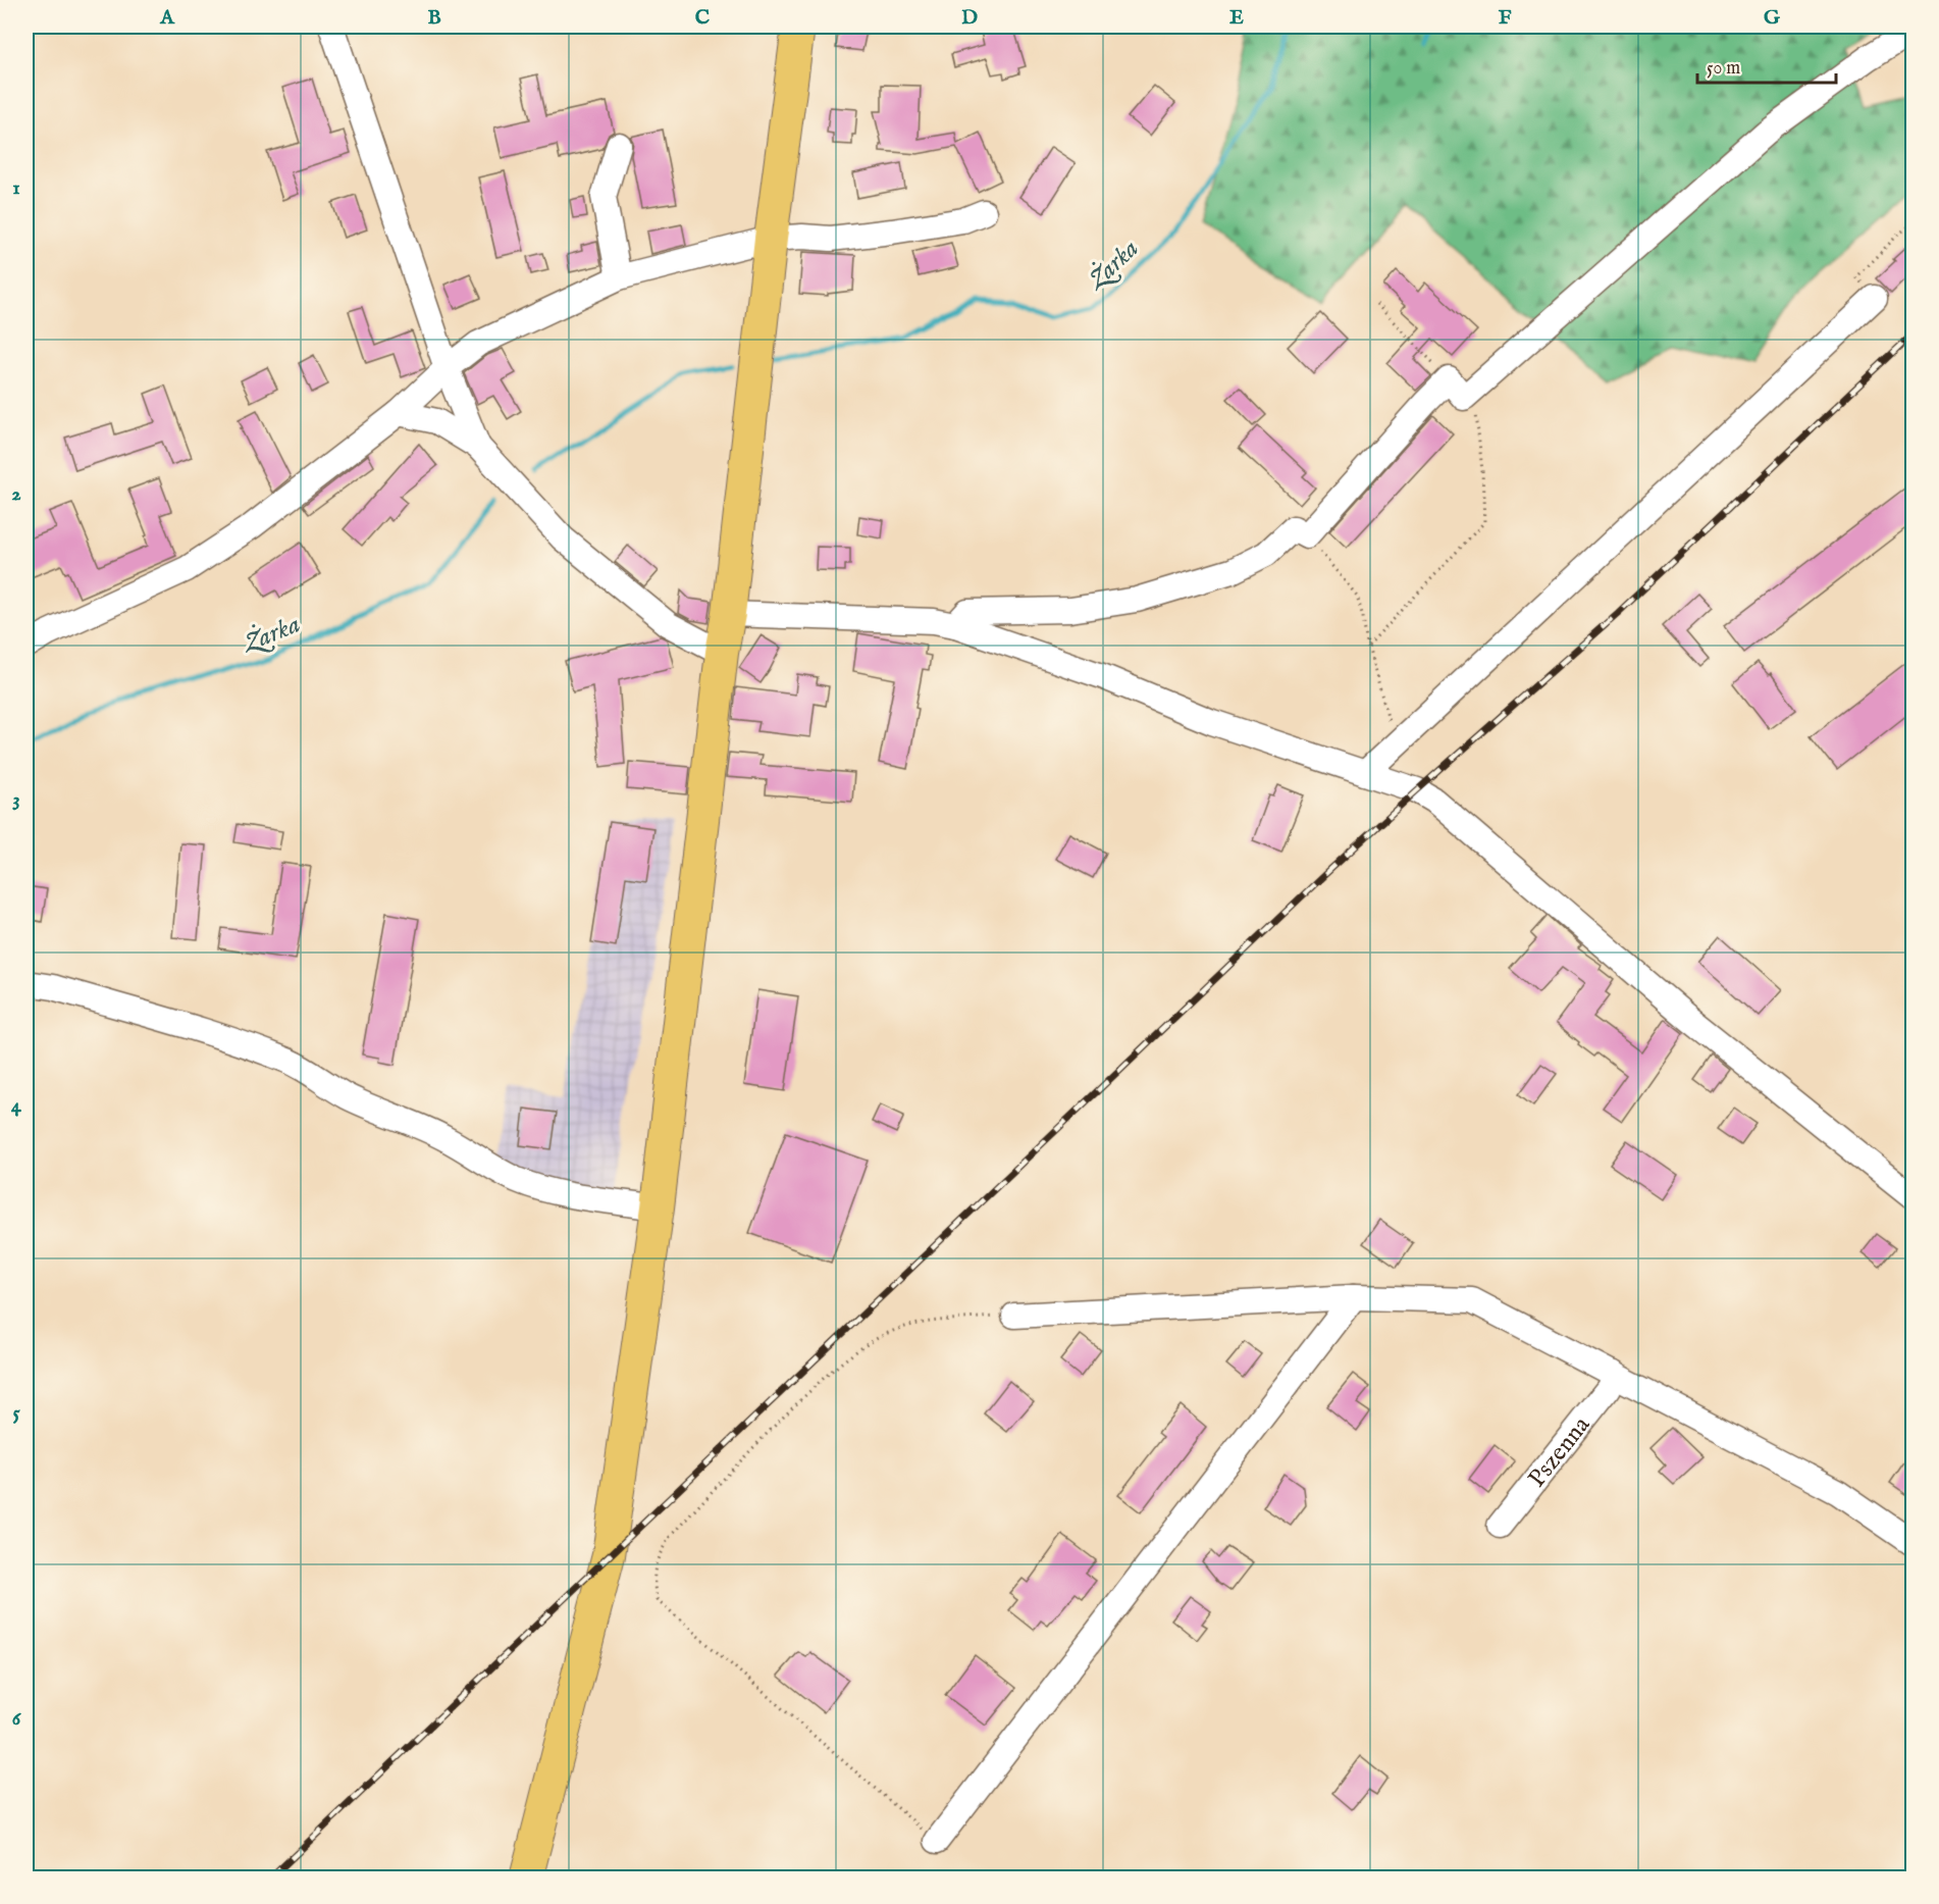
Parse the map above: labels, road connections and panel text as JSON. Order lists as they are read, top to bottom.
{
  "streets": {
    "street": ["Pszenna"]
  },
  "water": ["Żarka"],
  "scale_bar": "50 m",
  "grid": {
    "columns": [
      "A",
      "B",
      "C",
      "D",
      "E",
      "F",
      "G"
    ],
    "rows": [
      "1",
      "2",
      "3",
      "4",
      "5",
      "6"
    ]
  }
}
